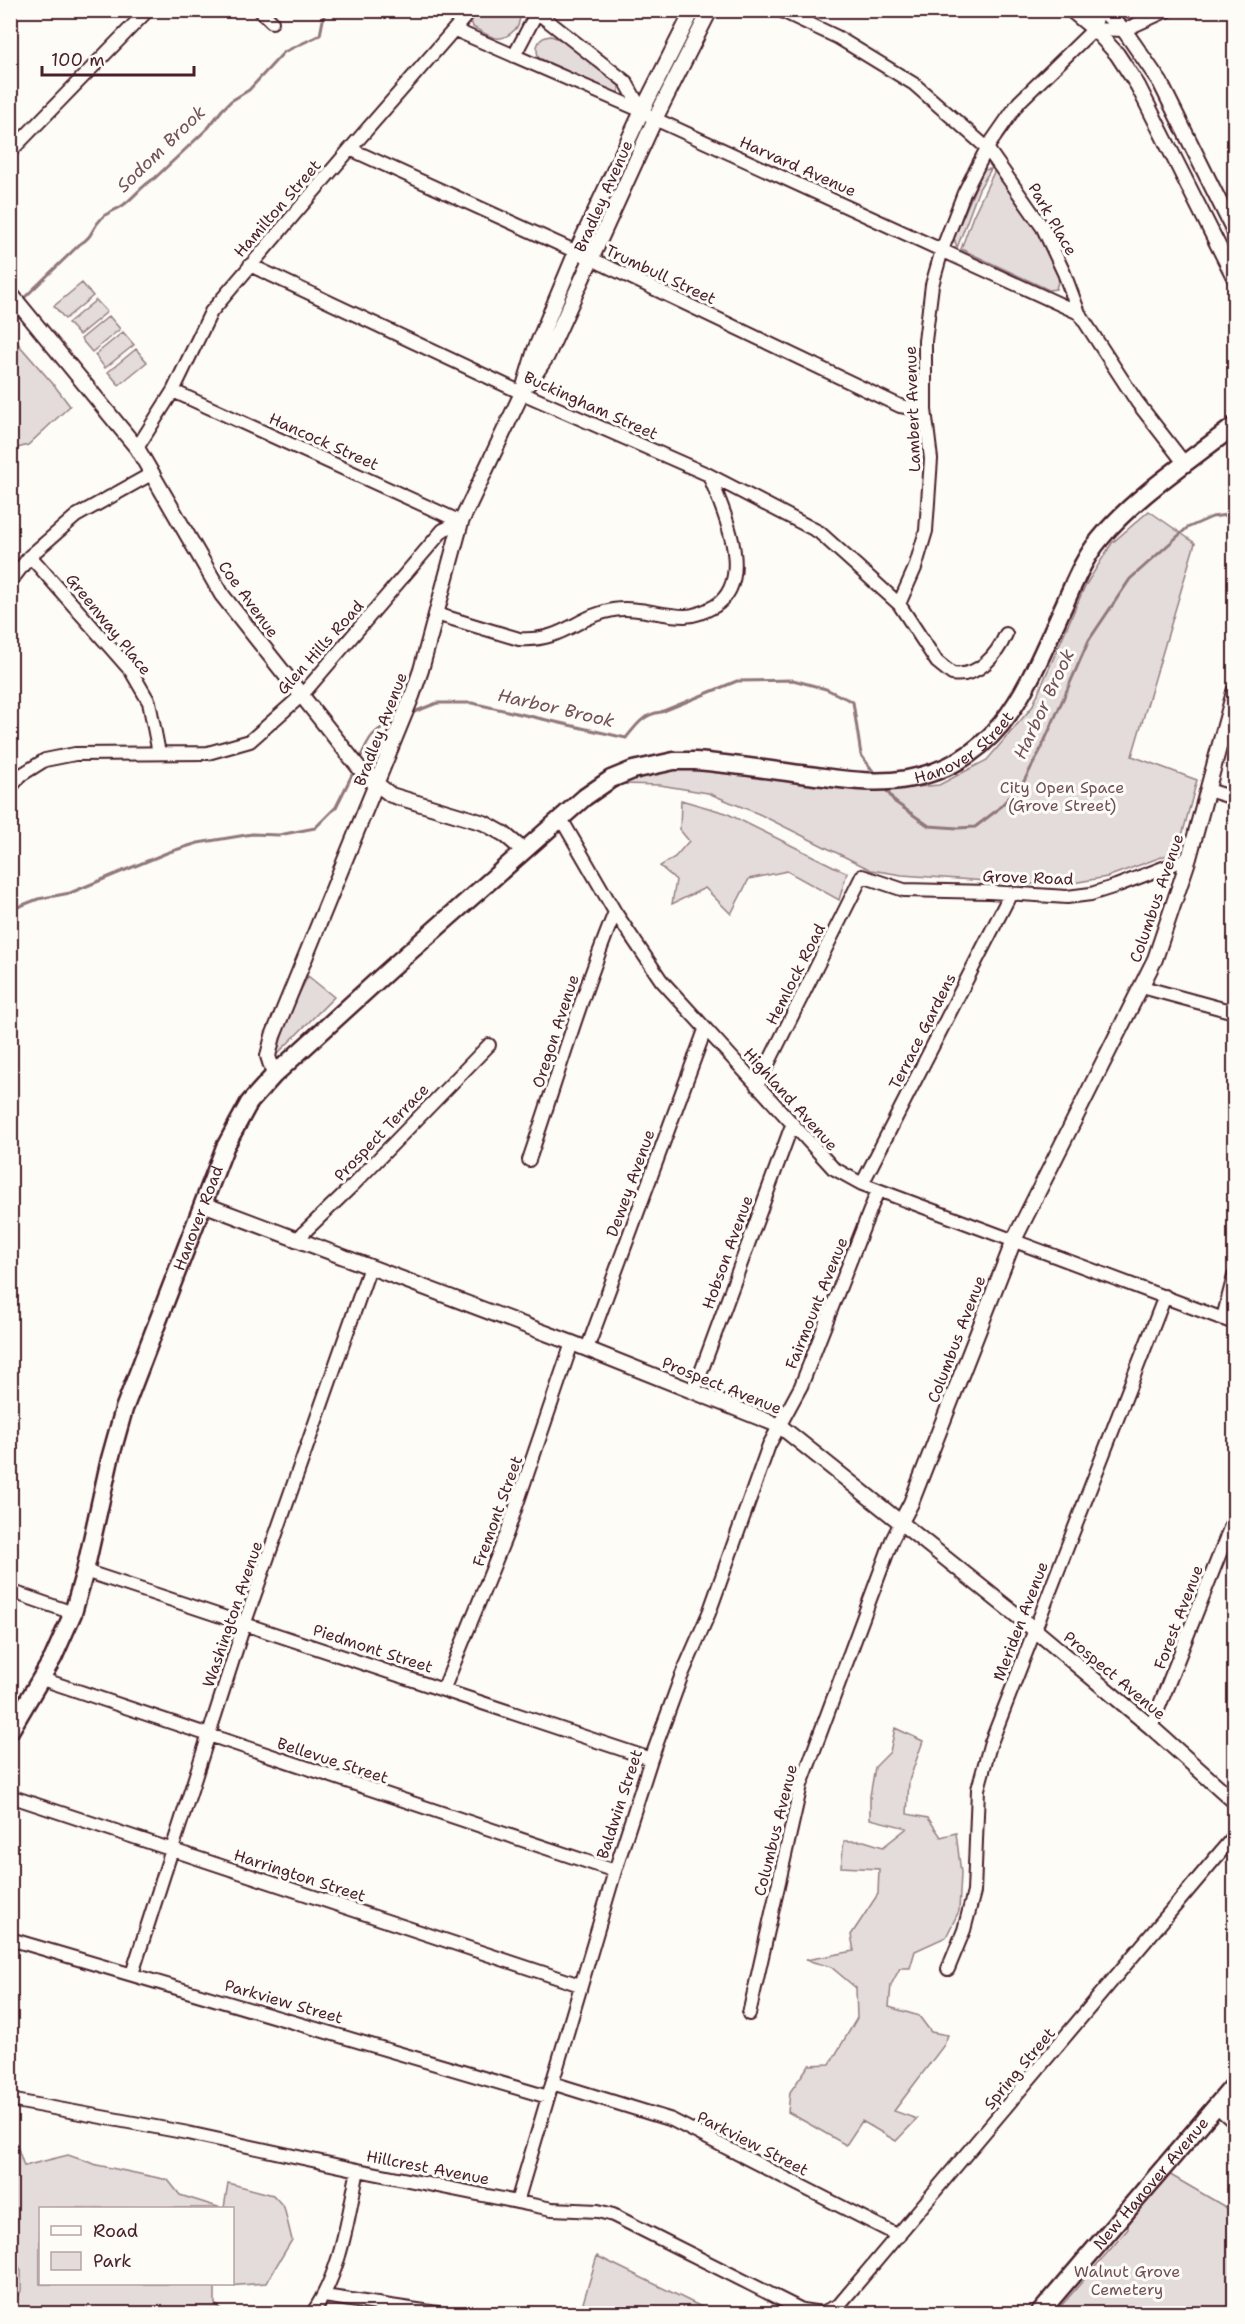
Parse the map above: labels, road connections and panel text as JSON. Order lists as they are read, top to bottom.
{
  "streets": {
    "main road": ["Hanover Street", "Hanover Road", "New Hanover Avenue"],
    "street": [
      "Harvard Avenue",
      "Bradley Avenue",
      "Hamilton Street",
      "Park Place",
      "Trumbull Street",
      "Buckingham Street",
      "Lambert Avenue",
      "Hancock Street",
      "Coe Avenue",
      "Greenway Place",
      "Glen Hills Road",
      "Grove Road",
      "Columbus Avenue",
      "Hemlock Road",
      "Oregon Avenue",
      "Terrace Gardens",
      "Highland Avenue",
      "Prospect Terrace",
      "Dewey Avenue",
      "Hobson Avenue",
      "Fairmount Avenue",
      "Prospect Avenue",
      "Fremont Street",
      "Washington Avenue",
      "Forest Avenue",
      "Meriden Avenue",
      "Piedmont Street",
      "Bellevue Street",
      "Baldwin Street",
      "Harrington Street",
      "Parkview Street",
      "Spring Street",
      "Hillcrest Avenue"
    ]
  },
  "crossings": [
    ["Harvard Avenue", "Bradley Avenue"],
    ["Harvard Avenue", "Hamilton Street"],
    ["Harvard Avenue", "Lambert Avenue"],
    ["Bradley Avenue", "Trumbull Street"],
    ["Bradley Avenue", "Buckingham Street"],
    ["Bradley Avenue", "Hancock Street"],
    ["Bradley Avenue", "Coe Avenue"],
    ["Bradley Avenue", "Glen Hills Road"],
    ["Bradley Avenue", "Hanover Road"],
    ["Hamilton Street", "Trumbull Street"],
    ["Hamilton Street", "Buckingham Street"],
    ["Hamilton Street", "Hancock Street"],
    ["Hamilton Street", "Coe Avenue"],
    ["Park Place", "Lambert Avenue"],
    ["Park Place", "Hanover Street"],
    ["Trumbull Street", "Lambert Avenue"],
    ["Buckingham Street", "Lambert Avenue"],
    ["Hancock Street", "Glen Hills Road"],
    ["Coe Avenue", "Glen Hills Road"],
    ["Coe Avenue", "Hanover Road"],
    ["Greenway Place", "Glen Hills Road"],
    ["Hanover Street", "Highland Avenue"],
    ["Hanover Street", "Hanover Road"],
    ["Grove Road", "Columbus Avenue"],
    ["Grove Road", "Hemlock Road"],
    ["Grove Road", "Terrace Gardens"],
    ["Columbus Avenue", "Highland Avenue"],
    ["Columbus Avenue", "Prospect Avenue"],
    ["Hemlock Road", "Highland Avenue"],
    ["Oregon Avenue", "Highland Avenue"],
    ["Terrace Gardens", "Highland Avenue"],
    ["Highland Avenue", "Dewey Avenue"],
    ["Highland Avenue", "Hanover Road"],
    ["Highland Avenue", "Hobson Avenue"],
    ["Highland Avenue", "Fairmount Avenue"],
    ["Highland Avenue", "Meriden Avenue"],
    ["Prospect Terrace", "Prospect Avenue"],
    ["Dewey Avenue", "Prospect Avenue"],
    ["Hanover Road", "Prospect Avenue"],
    ["Hanover Road", "Piedmont Street"],
    ["Hanover Road", "Bellevue Street"],
    ["Hobson Avenue", "Prospect Avenue"],
    ["Fairmount Avenue", "Prospect Avenue"],
    ["Fairmount Avenue", "Baldwin Street"],
    ["Prospect Avenue", "Fremont Street"],
    ["Prospect Avenue", "Washington Avenue"],
    ["Prospect Avenue", "Forest Avenue"],
    ["Prospect Avenue", "Meriden Avenue"],
    ["Prospect Avenue", "Baldwin Street"],
    ["Fremont Street", "Piedmont Street"],
    ["Washington Avenue", "Piedmont Street"],
    ["Washington Avenue", "Bellevue Street"],
    ["Washington Avenue", "Harrington Street"],
    ["Washington Avenue", "Parkview Street"],
    ["Piedmont Street", "Baldwin Street"],
    ["Bellevue Street", "Baldwin Street"],
    ["Baldwin Street", "Harrington Street"],
    ["Baldwin Street", "Parkview Street"],
    ["Baldwin Street", "Hillcrest Avenue"],
    ["Parkview Street", "Spring Street"],
    ["Spring Street", "Hillcrest Avenue"]
  ],
  "water": ["Sodom Brook", "Harbor Brook"],
  "parks": ["City Open Space (Grove Street)", "Walnut Grove Cemetery"],
  "legend": ["Road", "Park"],
  "scale_bar": "100 m"
}
